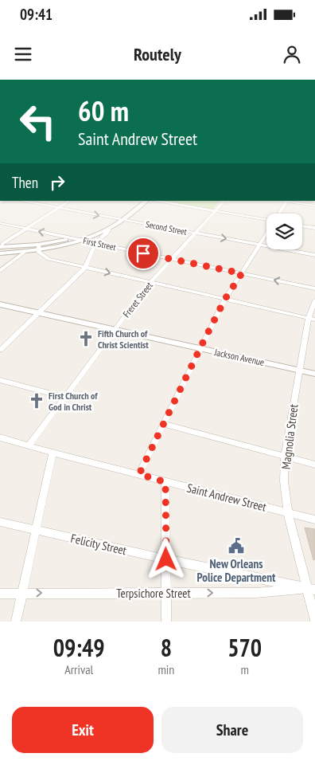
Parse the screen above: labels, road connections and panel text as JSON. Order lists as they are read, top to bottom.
{
  "streets": {
    "street": [
      "Second Street",
      "First Street",
      "Freret Street",
      "Jackson Avenue",
      "Magnolia Street",
      "Saint Andrew Street",
      "Felicity Street",
      "Terpsichore Street"
    ]
  },
  "crossings": [
    ["Second Street", "Freret Street"],
    ["First Street", "Freret Street"],
    ["Freret Street", "Jackson Avenue"],
    ["Freret Street", "Saint Andrew Street"],
    ["Jackson Avenue", "Magnolia Street"],
    ["Magnolia Street", "Saint Andrew Street"],
    ["Magnolia Street", "Felicity Street"],
    ["Magnolia Street", "Terpsichore Street"],
    ["Felicity Street", "Terpsichore Street"]
  ],
  "one_way": ["Terpsichore Street"],
  "places": {
    "church": ["Fifth Church of Christ Scientist", "First Church of God in Christ"],
    "public building": ["New Orleans Police Department"]
  },
  "page": {
    "status": "09:41",
    "header": "Routely",
    "turn": ["60 m", "Saint Andrew Street"],
    "then": "Then",
    "eta": [
      "09:49",
      "Arrival",
      "8",
      "min",
      "570",
      "m"
    ],
    "buttons": ["Exit", "Share"]
  }
}
